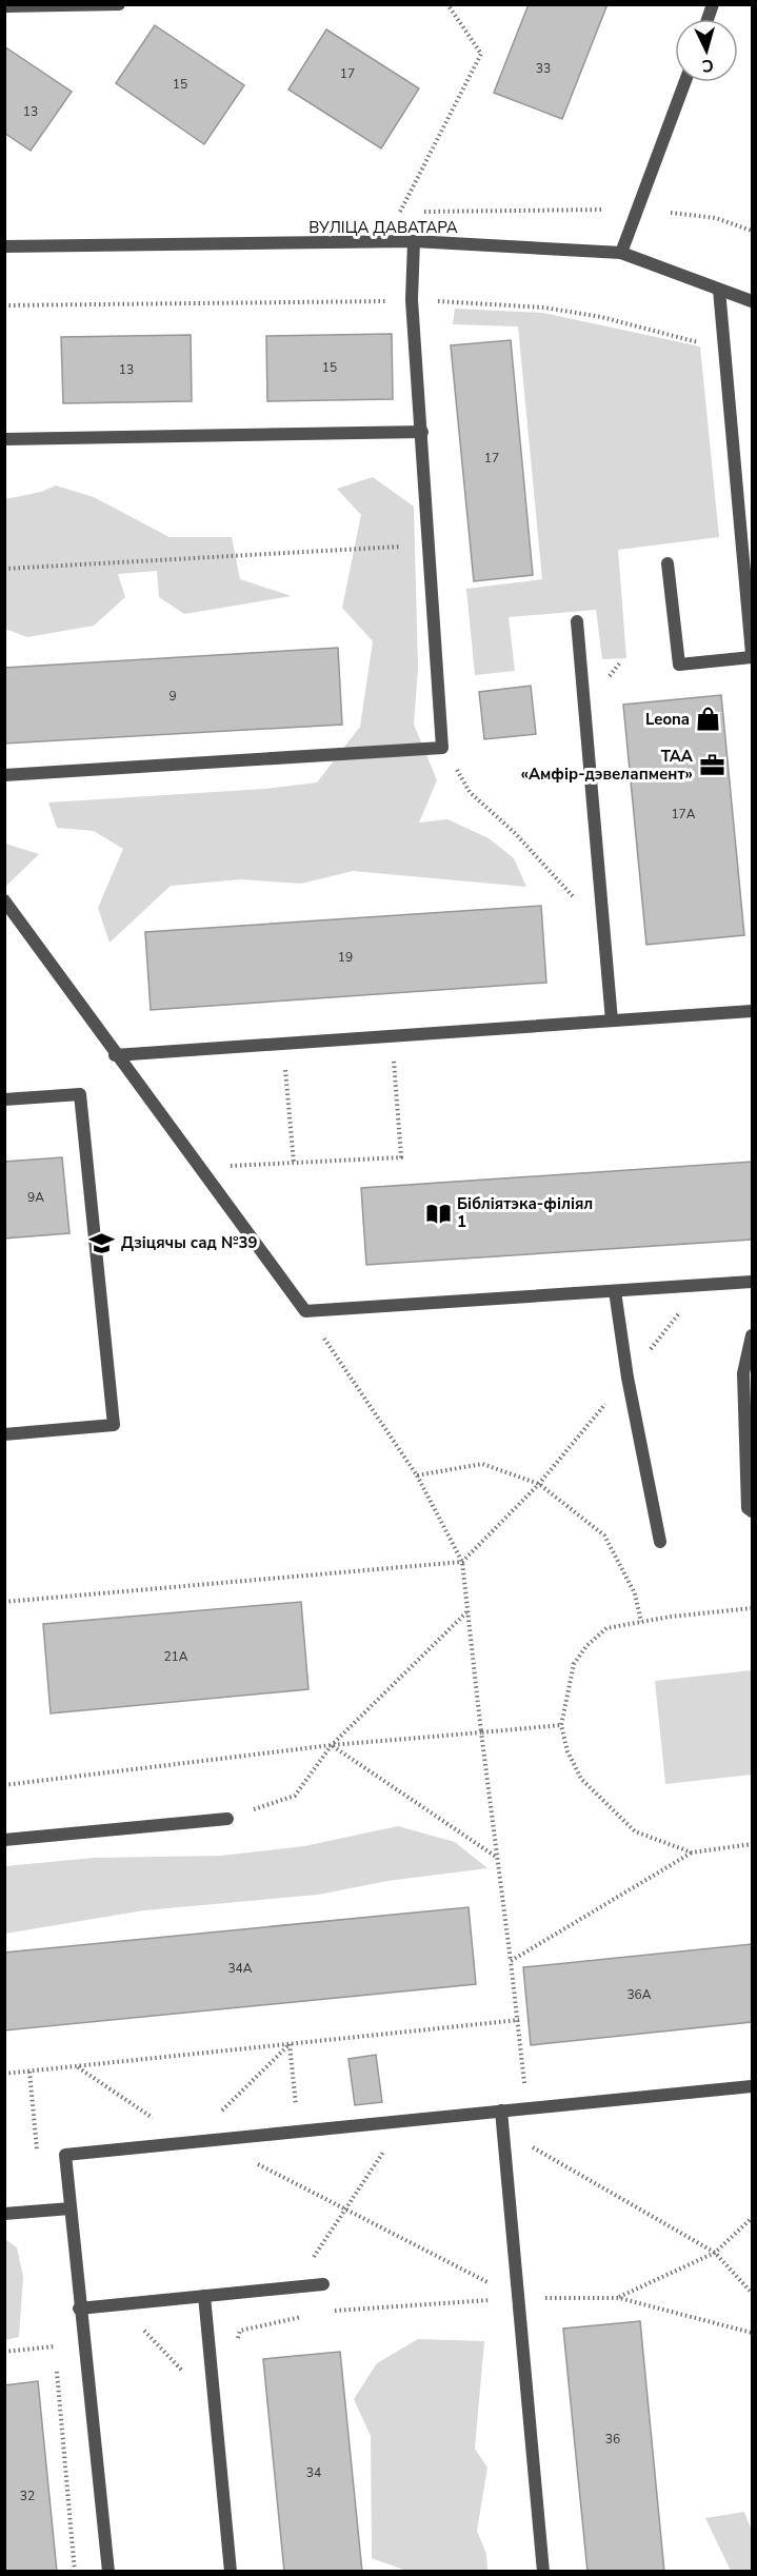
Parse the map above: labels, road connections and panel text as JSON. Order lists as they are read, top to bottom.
{
  "streets": {
    "street": ["ВУЛІЦА ДАВАТАРА"]
  },
  "places": {
    "shop": ["Leona"],
    "office": ["ТАА «Амфір-дэвелапмент»"],
    "library": ["Бібліятэка-філіял 1"],
    "school or university": ["Дзіцячы сад №39"]
  },
  "house_numbers": [
    "33",
    "17",
    "15",
    "13",
    "15",
    "13",
    "17",
    "9",
    "17А",
    "19",
    "9А",
    "21А",
    "34А",
    "36А",
    "36",
    "34",
    "32"
  ],
  "north": "bottom"
}
